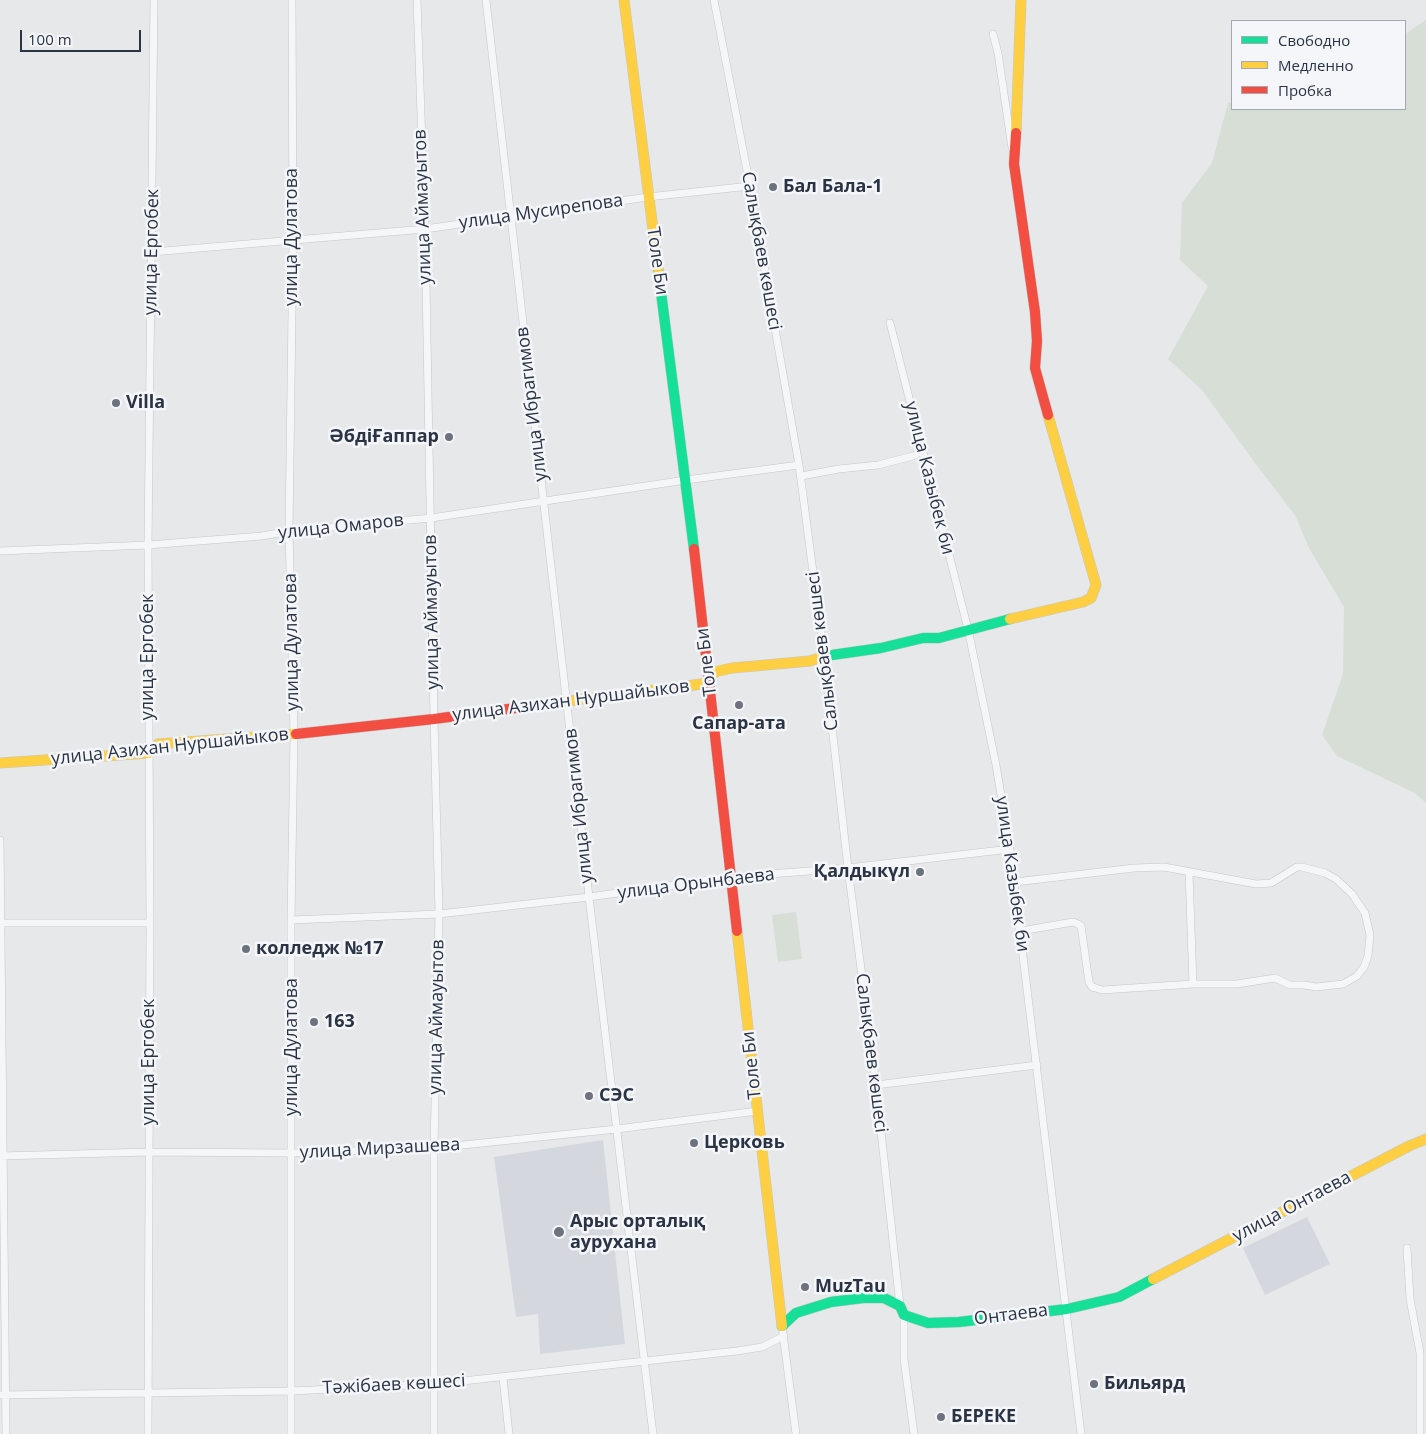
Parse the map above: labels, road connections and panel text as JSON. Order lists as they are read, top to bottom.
{
  "streets": {
    "main road": [
      "Толе Би",
      "улица Азихан Нуршайыков",
      "улица Онтаева",
      "Онтаева"
    ],
    "street": [
      "улица Аймауытов",
      "улица Мусирепова",
      "улица Дулатова",
      "Салықбаев көшесі",
      "улица Ергобек",
      "улица Ибрагимов",
      "улица Казыбек би",
      "улица Омаров",
      "улица Орынбаева",
      "улица Мирзашева",
      "Тәжібаев көшесі"
    ]
  },
  "crossings": [
    ["улица Аймауытов", "улица Мусирепова"],
    ["улица Аймауытов", "улица Омаров"],
    ["улица Аймауытов", "улица Азихан Нуршайыков"],
    ["улица Аймауытов", "улица Орынбаева"],
    ["улица Аймауытов", "улица Мирзашева"],
    ["улица Аймауытов", "Тәжібаев көшесі"],
    ["улица Мусирепова", "улица Дулатова"],
    ["улица Мусирепова", "Салықбаев көшесі"],
    ["улица Мусирепова", "улица Ергобек"],
    ["улица Мусирепова", "Толе Би"],
    ["улица Мусирепова", "улица Ибрагимов"],
    ["улица Дулатова", "улица Омаров"],
    ["улица Дулатова", "улица Азихан Нуршайыков"],
    ["улица Дулатова", "улица Орынбаева"],
    ["улица Дулатова", "улица Мирзашева"],
    ["улица Дулатова", "Тәжібаев көшесі"],
    ["Салықбаев көшесі", "улица Омаров"],
    ["Салықбаев көшесі", "улица Азихан Нуршайыков"],
    ["Салықбаев көшесі", "улица Орынбаева"],
    ["Салықбаев көшесі", "Онтаева"],
    ["улица Ергобек", "улица Омаров"],
    ["улица Ергобек", "улица Азихан Нуршайыков"],
    ["улица Ергобек", "улица Мирзашева"],
    ["улица Ергобек", "Тәжібаев көшесі"],
    ["Толе Би", "улица Омаров"],
    ["Толе Би", "улица Азихан Нуршайыков"],
    ["Толе Би", "улица Орынбаева"],
    ["Толе Би", "улица Мирзашева"],
    ["Толе Би", "Онтаева"],
    ["Толе Би", "Тәжібаев көшесі"],
    ["улица Ибрагимов", "улица Омаров"],
    ["улица Ибрагимов", "улица Азихан Нуршайыков"],
    ["улица Ибрагимов", "улица Орынбаева"],
    ["улица Ибрагимов", "улица Мирзашева"],
    ["улица Ибрагимов", "Тәжібаев көшесі"],
    ["улица Казыбек би", "улица Азихан Нуршайыков"],
    ["улица Казыбек би", "улица Орынбаева"],
    ["улица Казыбек би", "Онтаева"],
    ["улица Онтаева", "Онтаева"],
    ["Онтаева", "Тәжібаев көшесі"]
  ],
  "places": [
    "Бал Бала-1",
    "Villa",
    "ӘбдіҒаппар",
    "Сапар-ата",
    "Қалдыкүл",
    "колледж №17",
    "163",
    "СЭС",
    "Церковь",
    "Арыс орталық аурухана",
    "MuzTau",
    "Бильярд",
    "БЕРЕКЕ"
  ],
  "legend": ["Свободно", "Медленно", "Пробка"],
  "scale_bar": "100 m"
}
